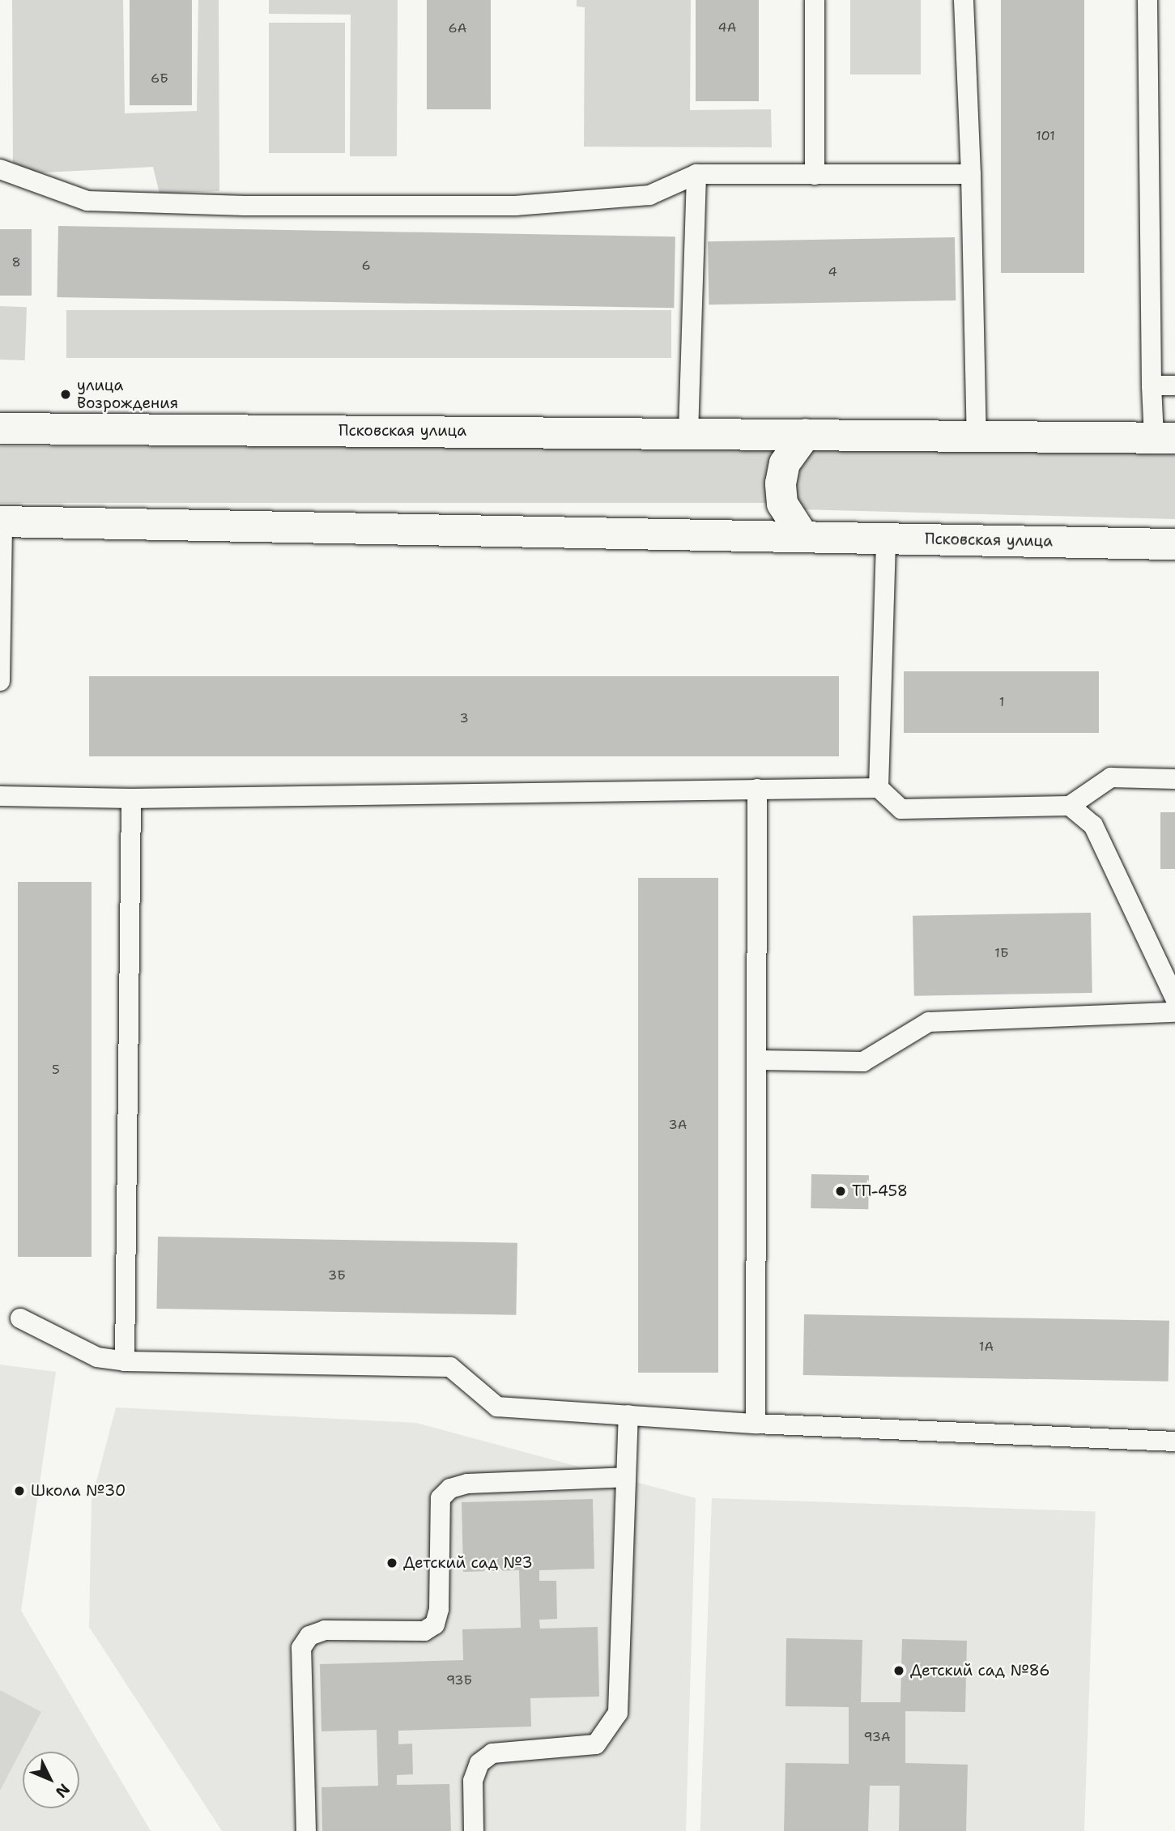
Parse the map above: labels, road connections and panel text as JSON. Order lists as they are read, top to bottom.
{
  "streets": {
    "street": ["Псковская улица"]
  },
  "places": [
    "улица Возрождения",
    "ТП-458",
    "Школа №30",
    "Детский сад №3",
    "Детский сад №86"
  ],
  "house_numbers": [
    "4А",
    "6А",
    "6Б",
    "101",
    "8",
    "6",
    "4",
    "1",
    "3",
    "1Б",
    "5",
    "3А",
    "3Б",
    "1А",
    "93Б",
    "93А"
  ],
  "north": "bottom right"
}
